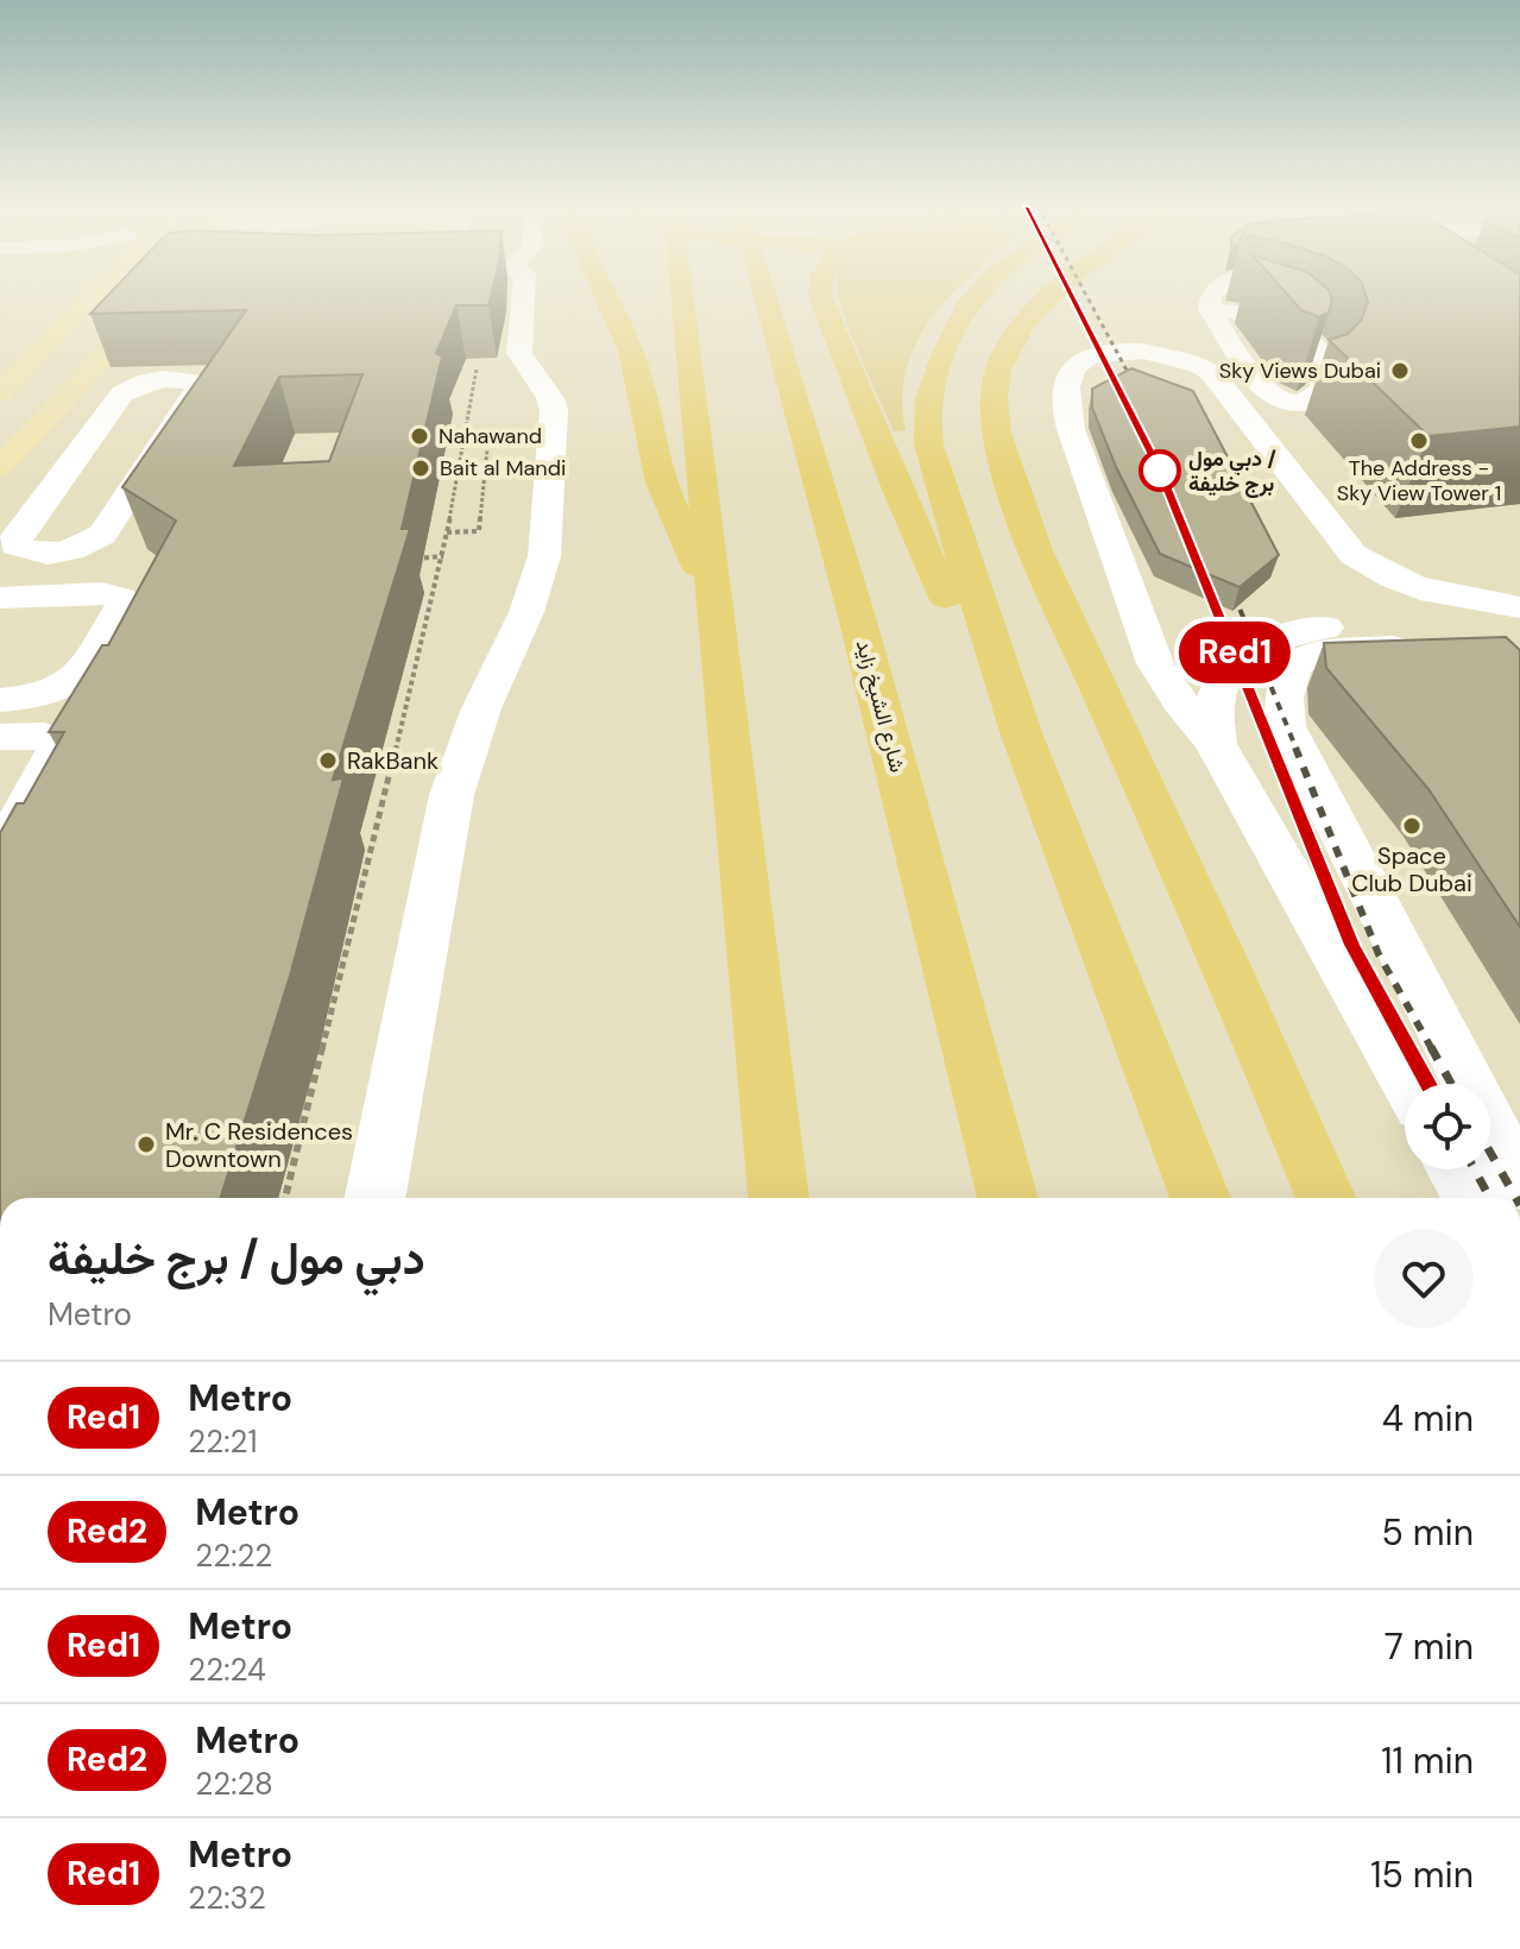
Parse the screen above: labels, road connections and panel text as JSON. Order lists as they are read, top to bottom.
{
  "streets": {
    "highway": ["شارع الشيخ زايد"]
  },
  "places": [
    "Sky Views Dubai",
    "Nahawand",
    "The Address - Sky View Tower 1",
    "Bait al Mandi",
    "دبي مول / برج خليفة",
    "RakBank",
    "Space Club Dubai",
    "Mr. C Residences Downtown"
  ],
  "lines": ["metro line Red1"],
  "page": {
    "on_map": "Red1",
    "heading": ["دبي مول / برج خليفة", "Metro"],
    "list": [
      {
        "mark": "Red1",
        "name": "Metro",
        "note": "22:21",
        "value": "4 min"
      },
      {
        "mark": "Red2",
        "name": "Metro",
        "note": "22:22",
        "value": "5 min"
      },
      {
        "mark": "Red1",
        "name": "Metro",
        "note": "22:24",
        "value": "7 min"
      },
      {
        "mark": "Red2",
        "name": "Metro",
        "note": "22:28",
        "value": "11 min"
      },
      {
        "mark": "Red1",
        "name": "Metro",
        "note": "22:32",
        "value": "15 min"
      }
    ]
  }
}
